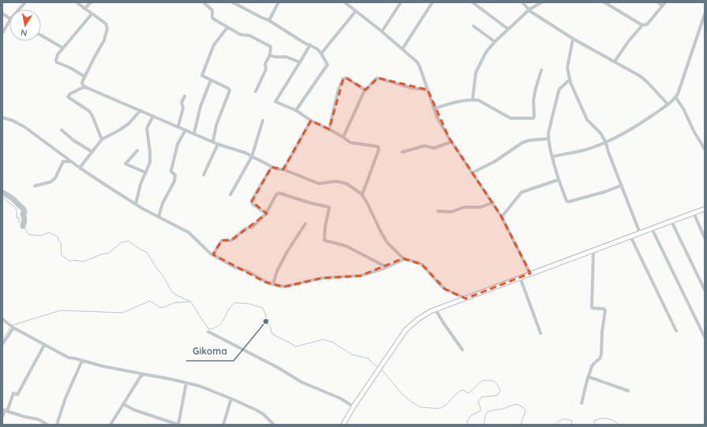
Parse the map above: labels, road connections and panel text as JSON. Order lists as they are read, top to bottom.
{
  "places": ["Gikoma"],
  "north": "bottom"
}
